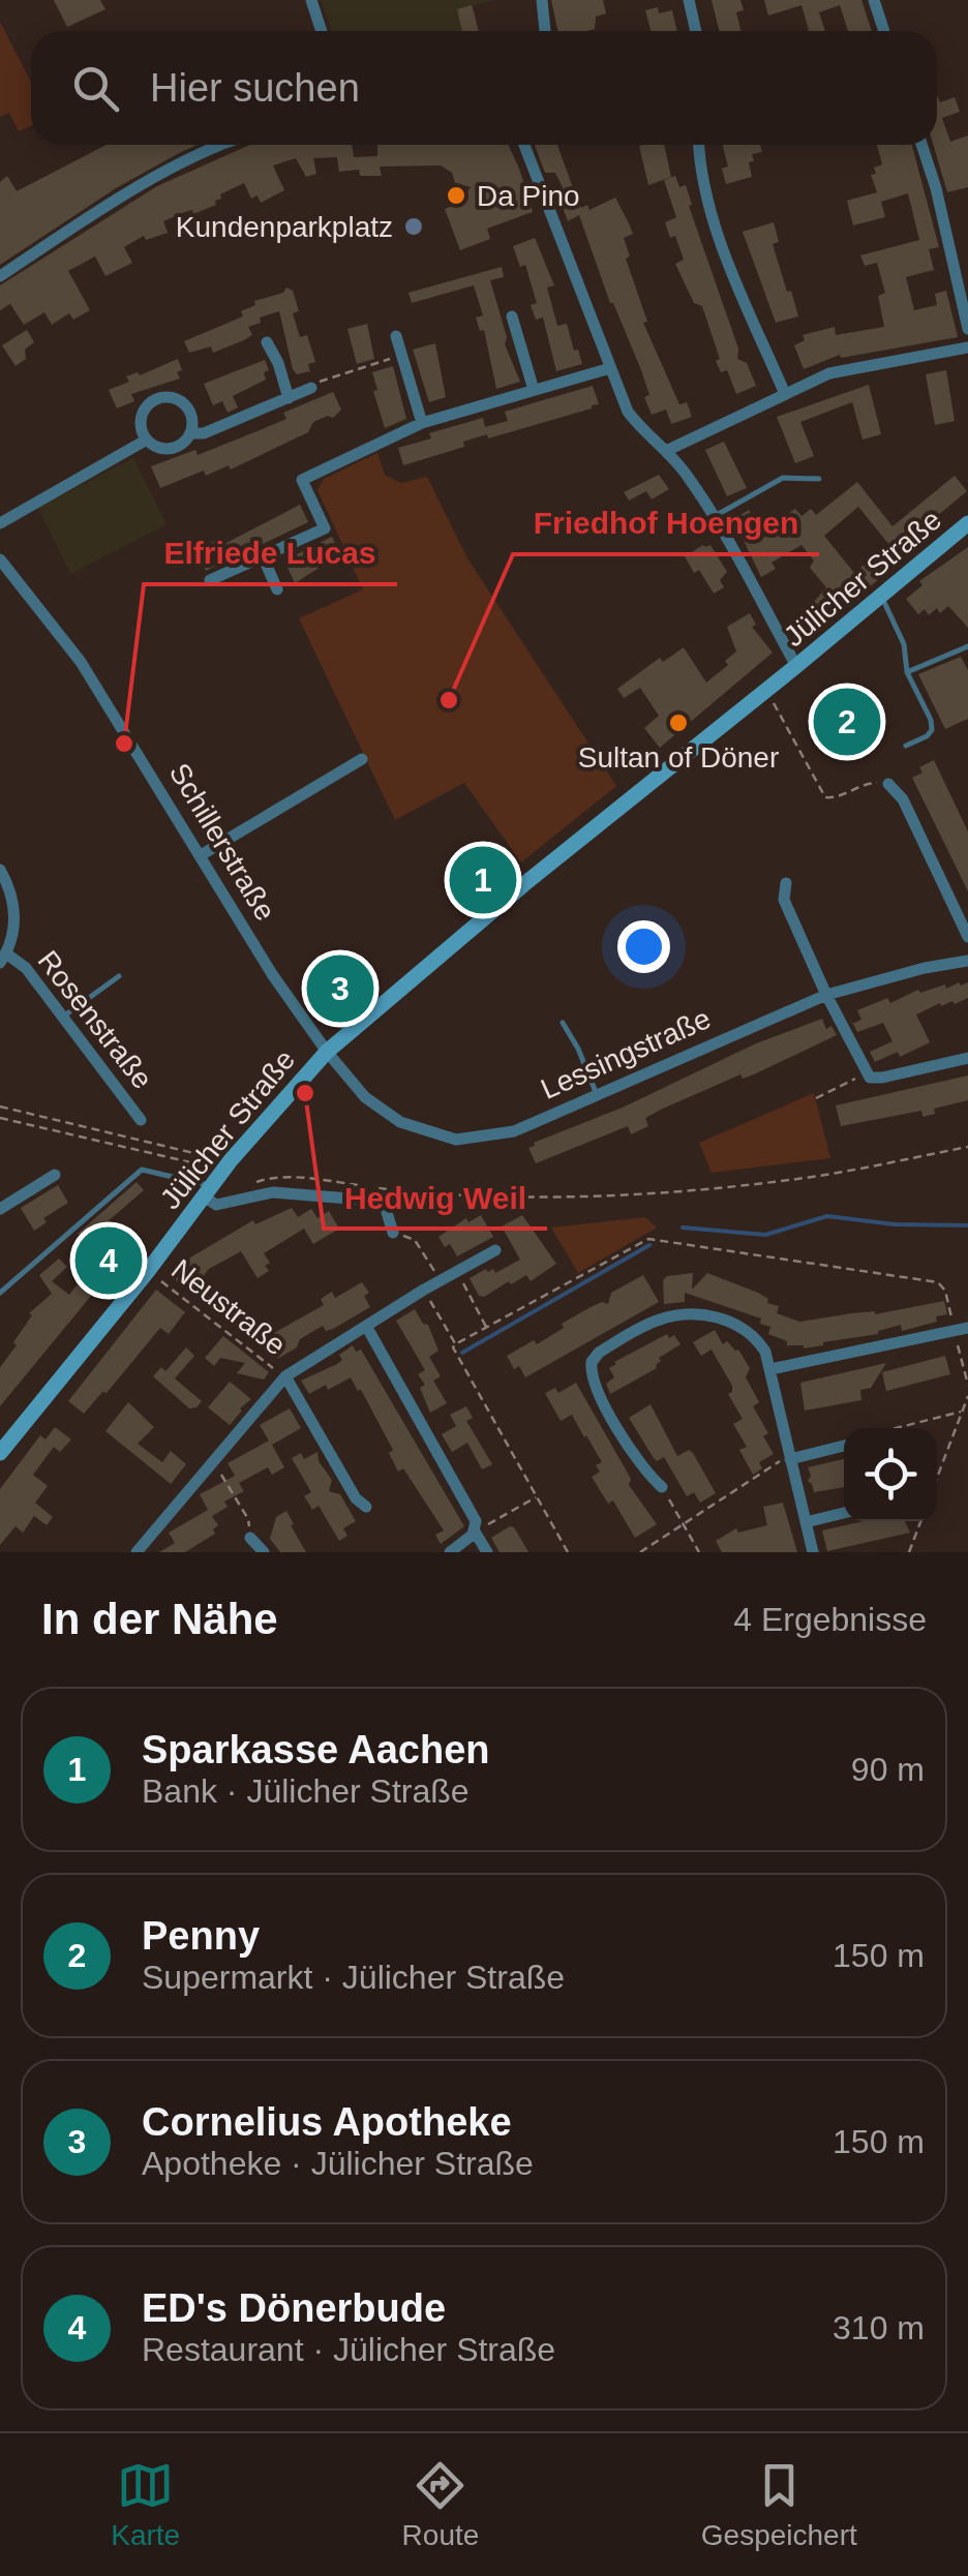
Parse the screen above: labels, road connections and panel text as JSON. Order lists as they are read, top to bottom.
{
  "streets": {
    "main road": ["Jülicher Straße"],
    "street": ["Schillerstraße", "Rosenstraße", "Lessingstraße"],
    "path": ["Neustraße"]
  },
  "crossings": [
    ["Jülicher Straße", "Schillerstraße"],
    ["Jülicher Straße", "Lessingstraße"],
    ["Jülicher Straße", "Neustraße"],
    ["Schillerstraße", "Lessingstraße"]
  ],
  "places": [
    "Da Pino",
    "Kundenparkplatz",
    "Friedhof Hoengen",
    "Sultan of Döner",
    "Elfriede Lucas",
    "Hedwig Weil"
  ],
  "page": {
    "search": "Hier suchen",
    "pins": [
      "2",
      "1",
      "3",
      "4"
    ],
    "heading": ["In der Nähe", "4 Ergebnisse"],
    "list": [
      {
        "mark": "1",
        "name": "Sparkasse Aachen",
        "note": "Bank · Jülicher Straße",
        "value": "90 m"
      },
      {
        "mark": "2",
        "name": "Penny",
        "note": "Supermarkt · Jülicher Straße",
        "value": "150 m"
      },
      {
        "mark": "3",
        "name": "Cornelius Apotheke",
        "note": "Apotheke · Jülicher Straße",
        "value": "150 m"
      },
      {
        "mark": "4",
        "name": "ED's Dönerbude",
        "note": "Restaurant · Jülicher Straße",
        "value": "310 m"
      }
    ],
    "nav": ["Karte", "Route", "Gespeichert"]
  }
}
